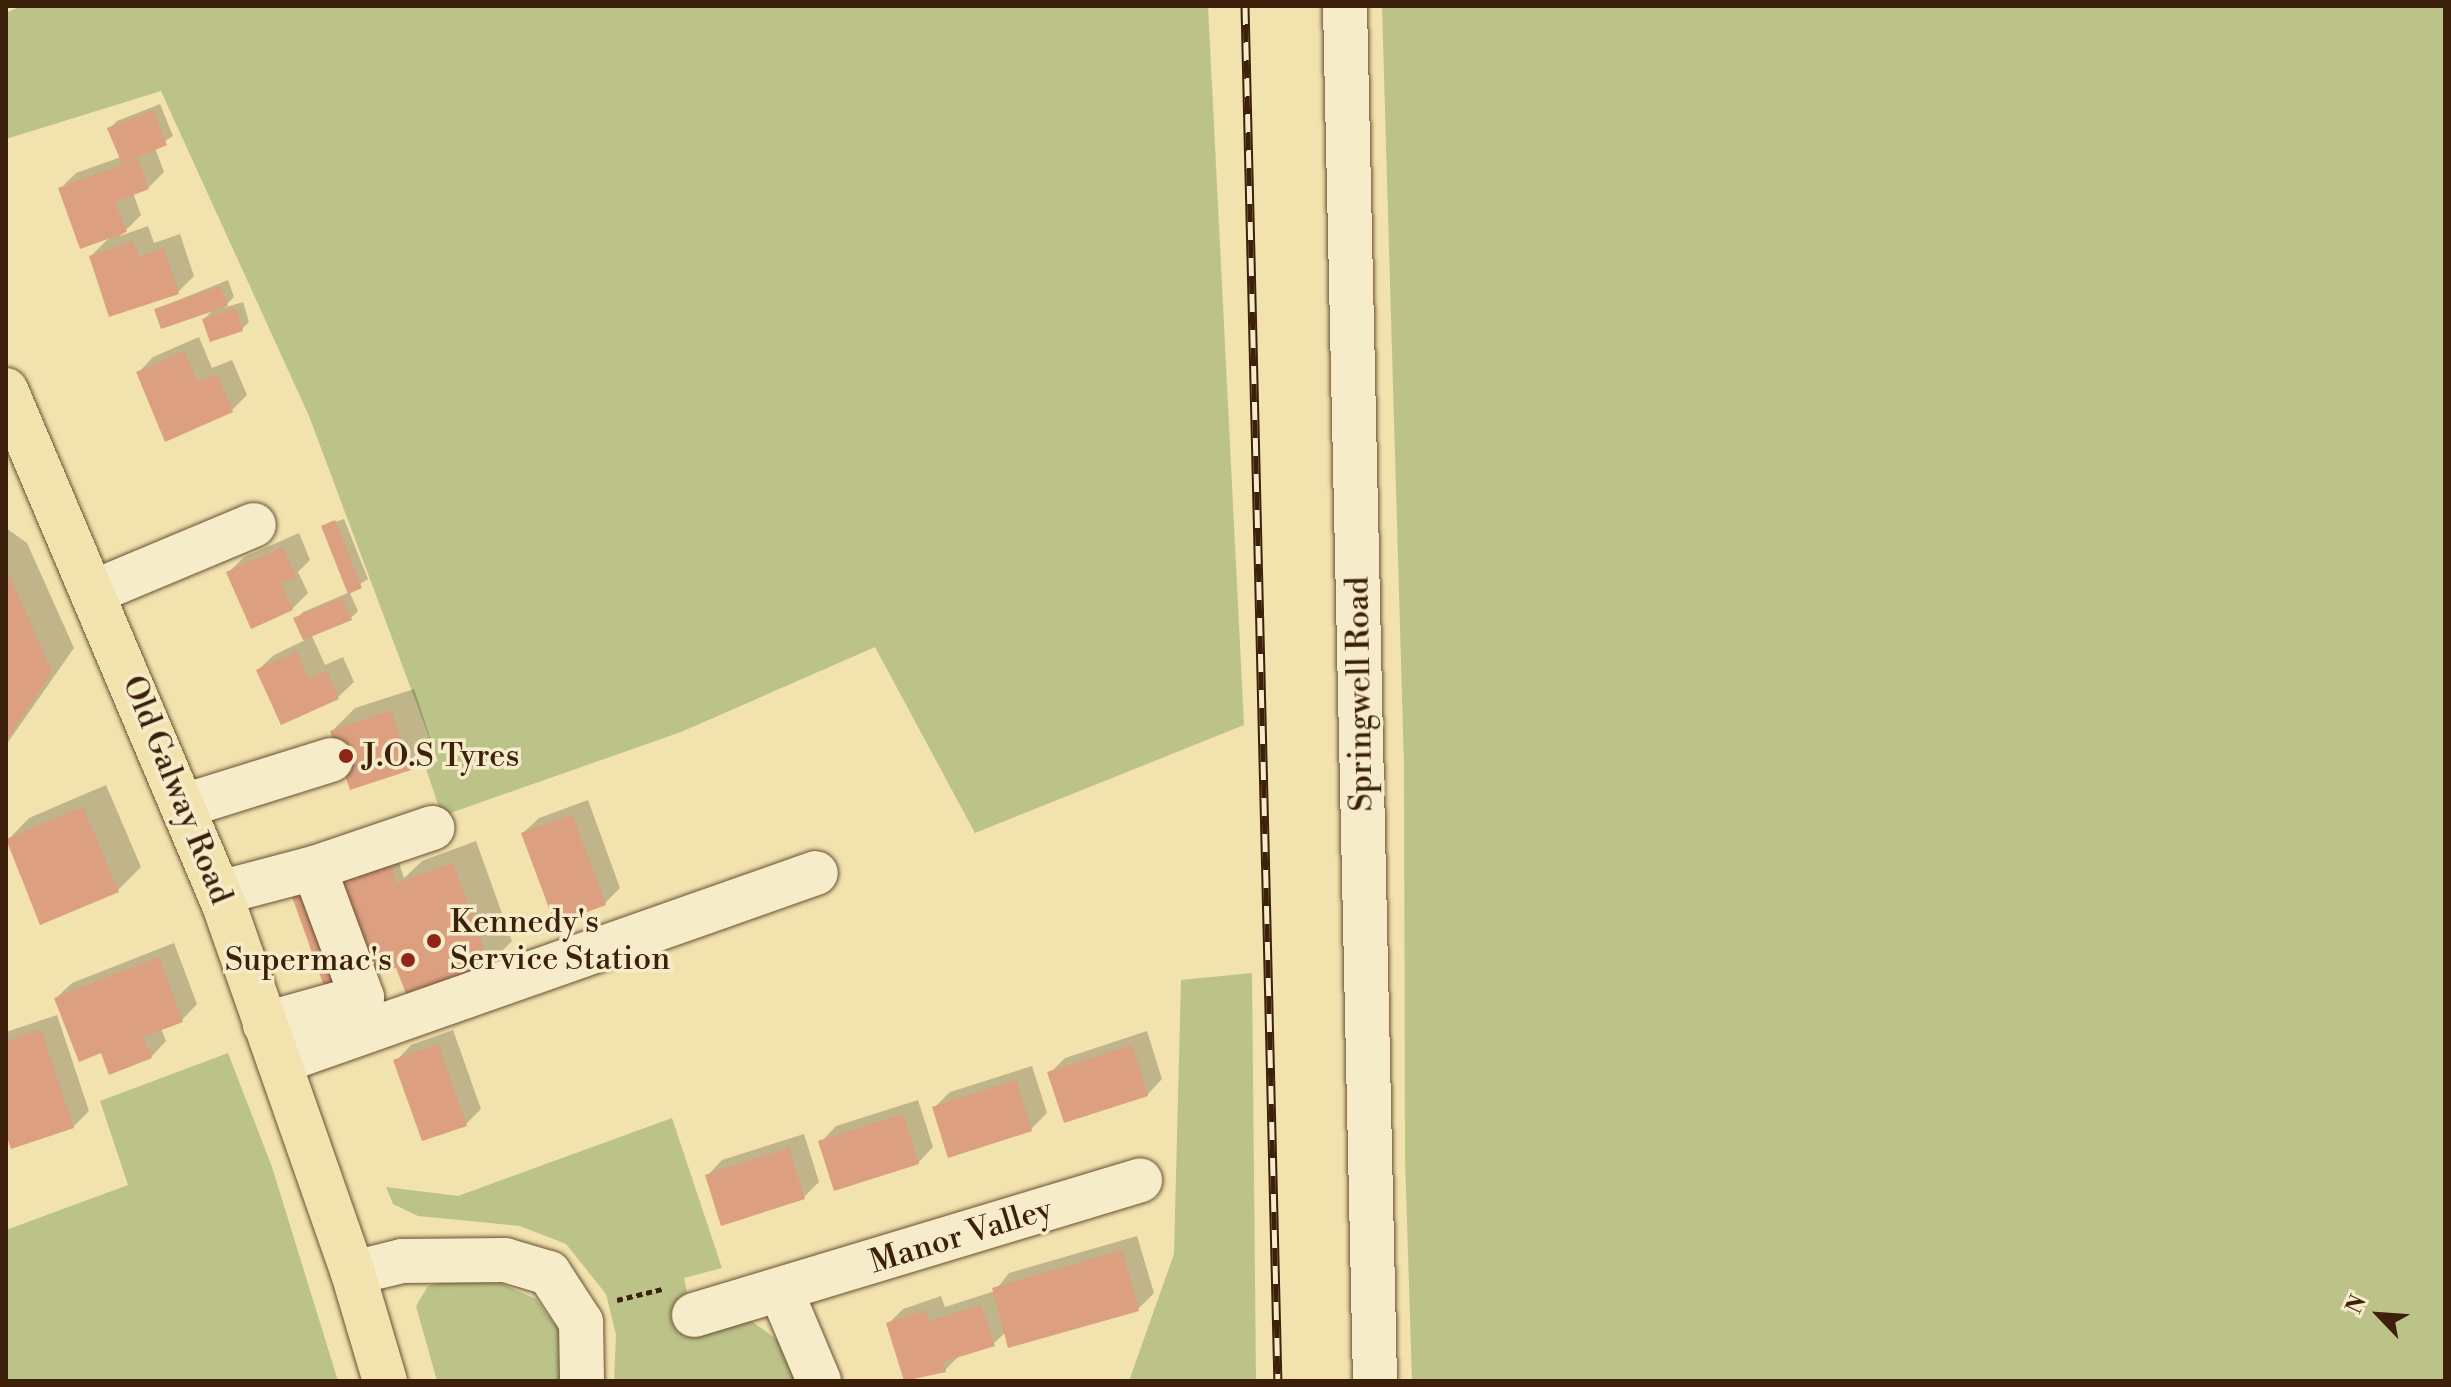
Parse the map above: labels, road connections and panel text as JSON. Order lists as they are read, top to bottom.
{
  "streets": {
    "main road": ["Old Galway Road"],
    "street": ["Springwell Road", "Manor Valley"]
  },
  "places": ["J.O.S Tyres", "Kennedy's Service Station", "Supermac's"],
  "north": "top left"
}
